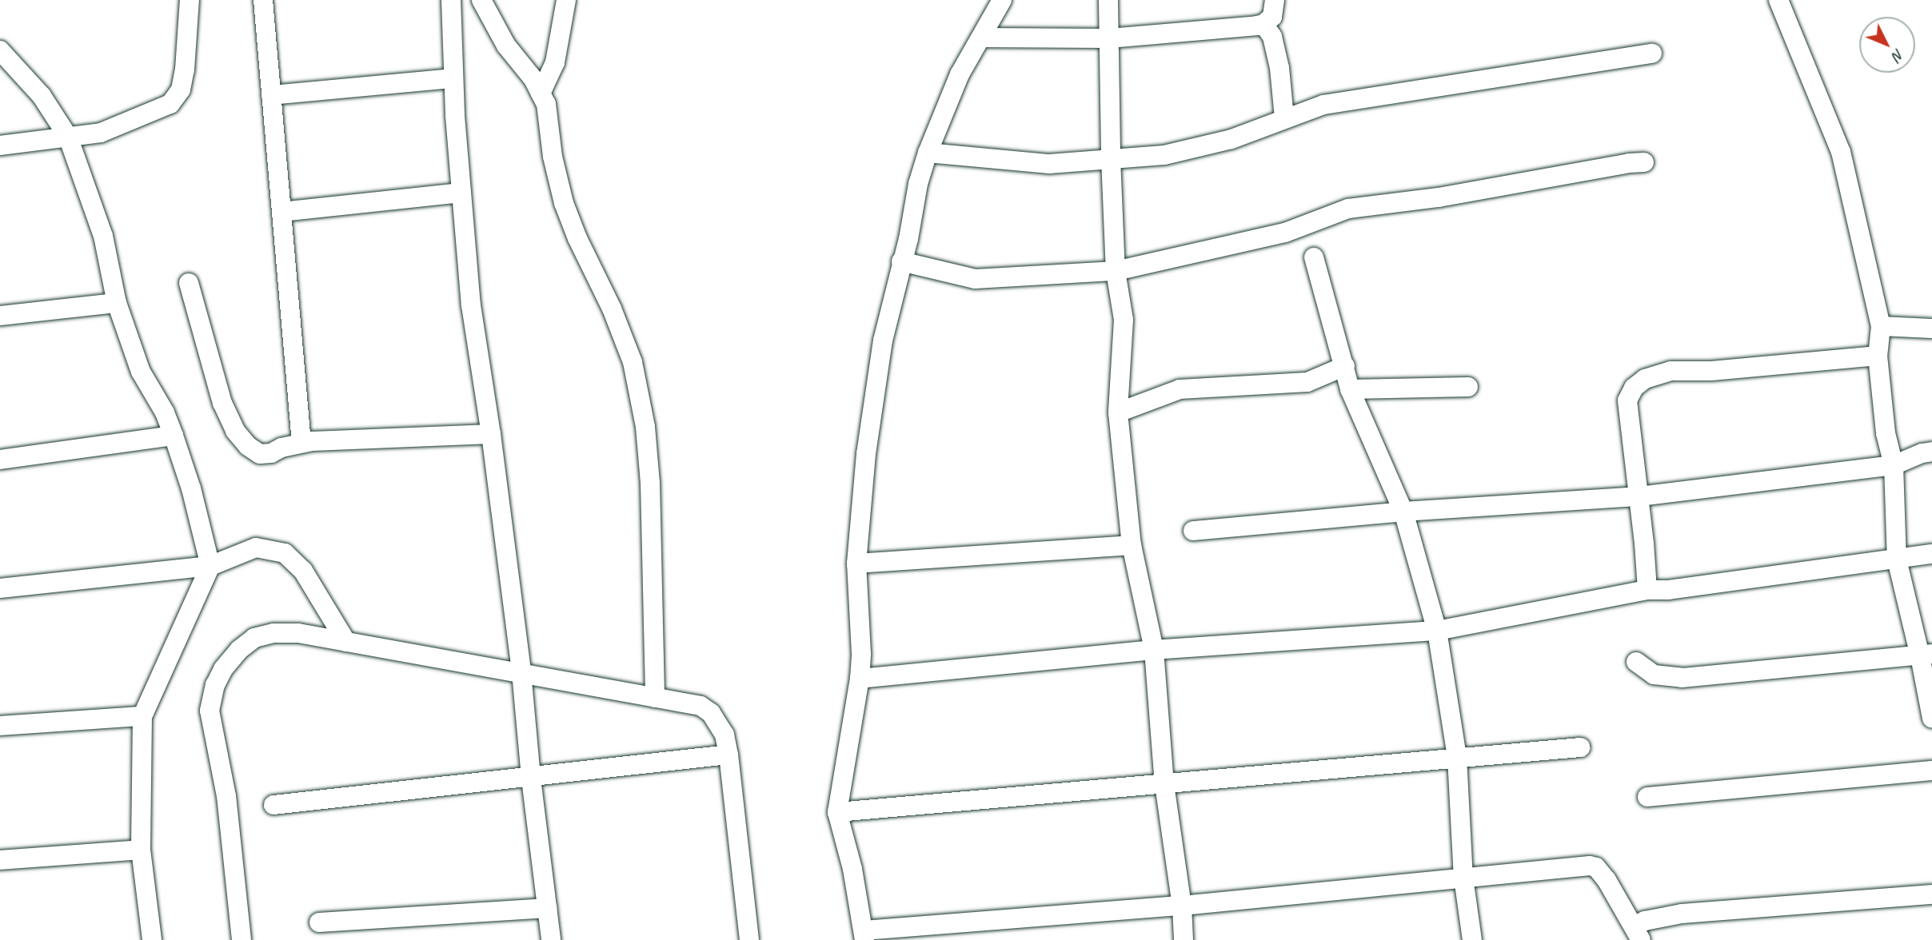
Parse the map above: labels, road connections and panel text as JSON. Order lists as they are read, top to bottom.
{
  "north": "bottom right"
}
